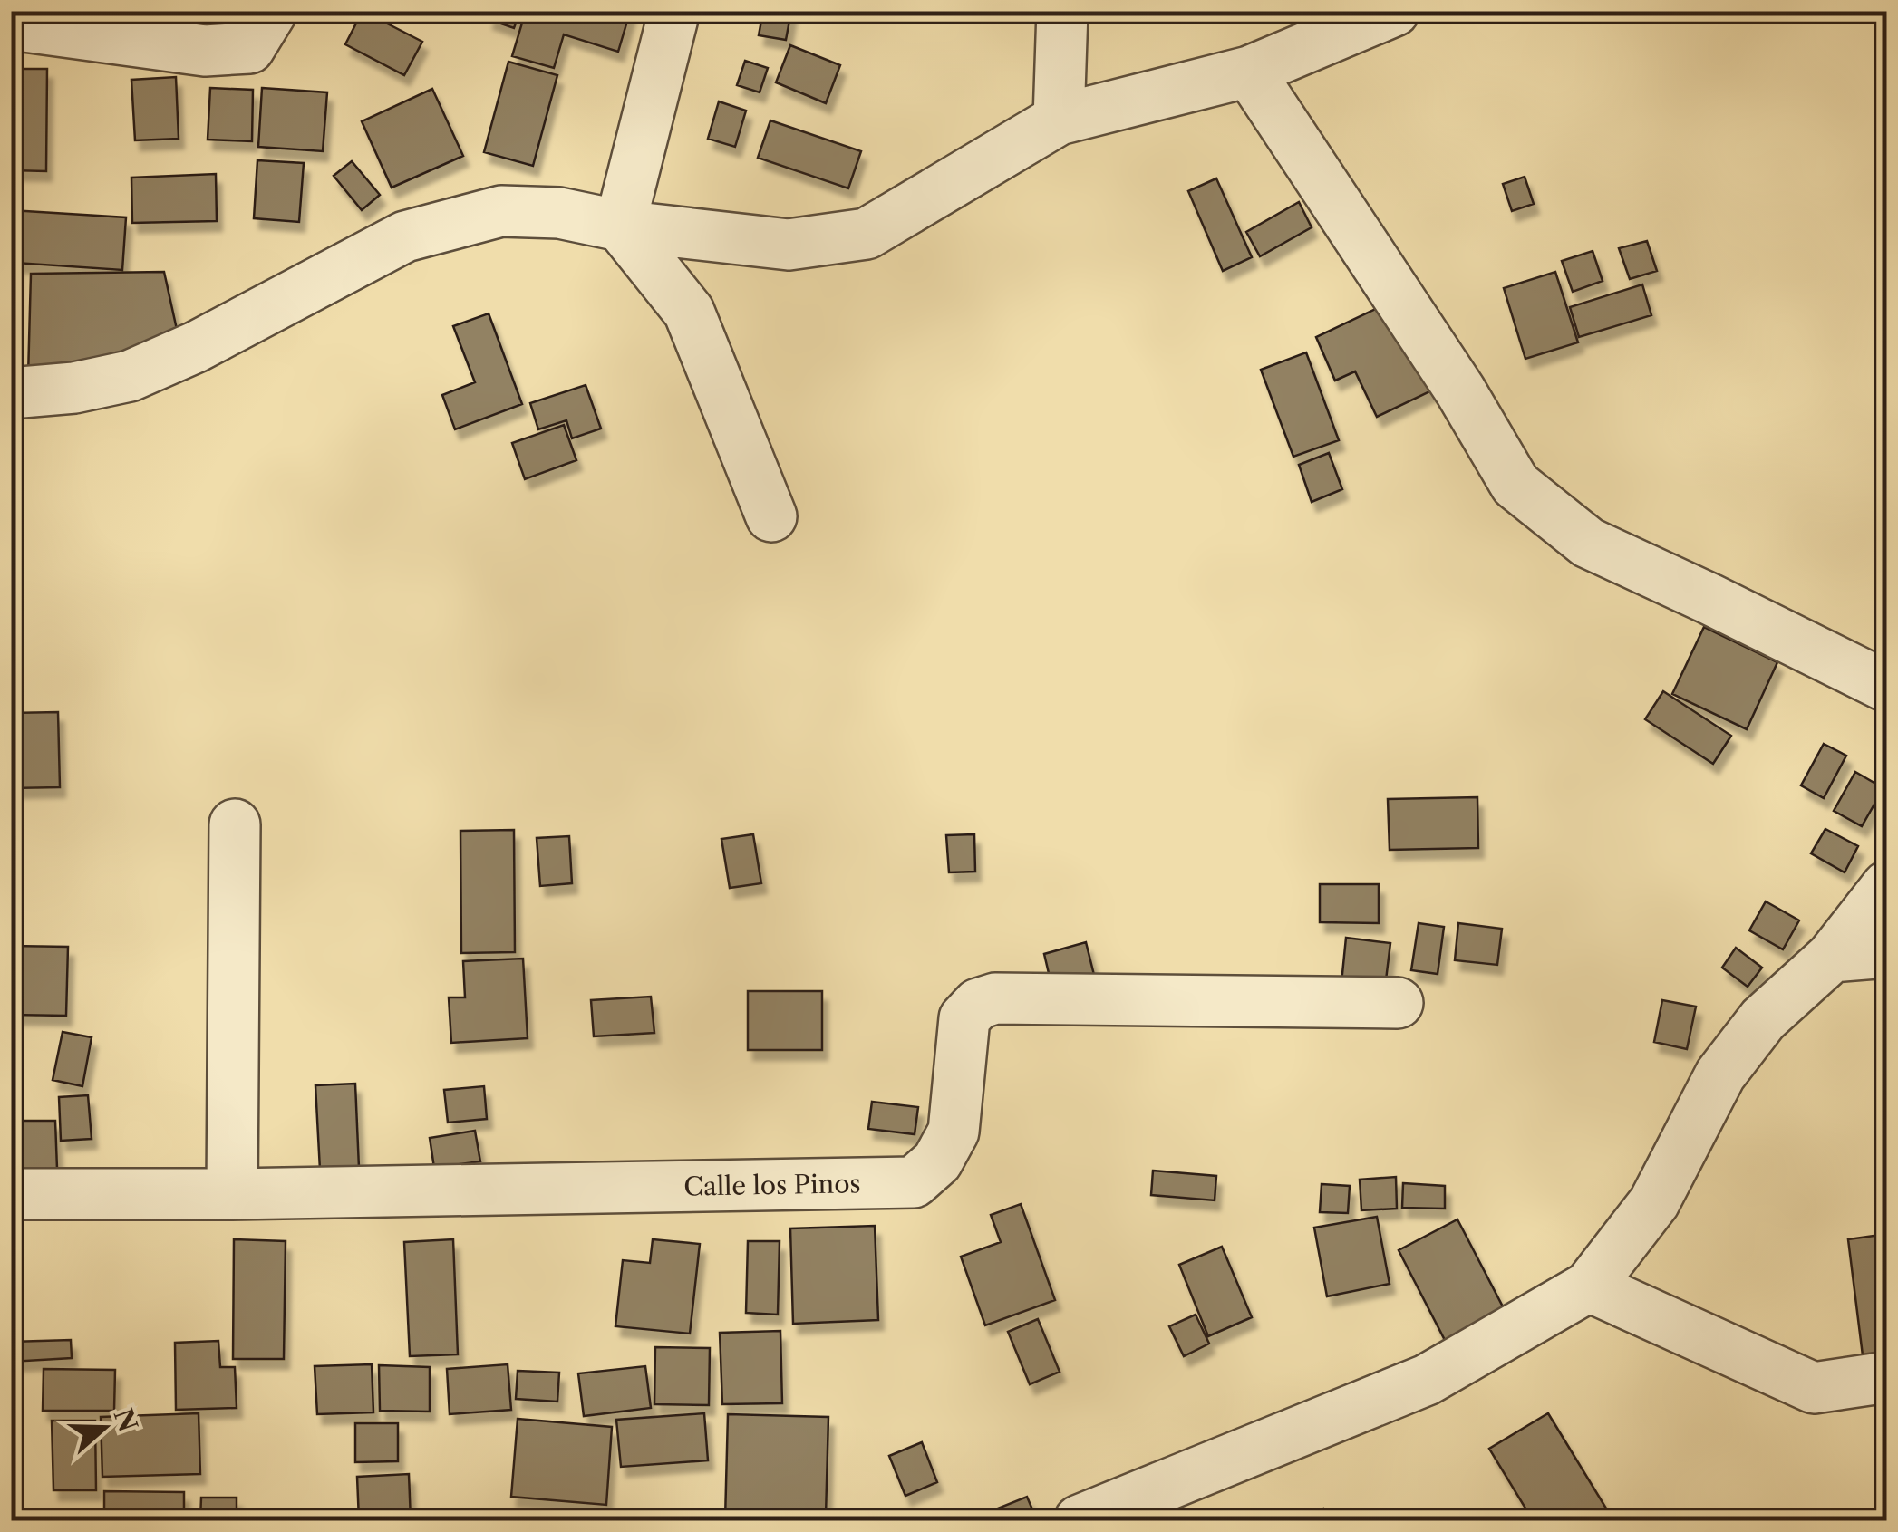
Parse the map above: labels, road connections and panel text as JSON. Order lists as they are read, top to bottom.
{
  "streets": {
    "street": ["Calle los Pinos"]
  },
  "north": "right"
}
